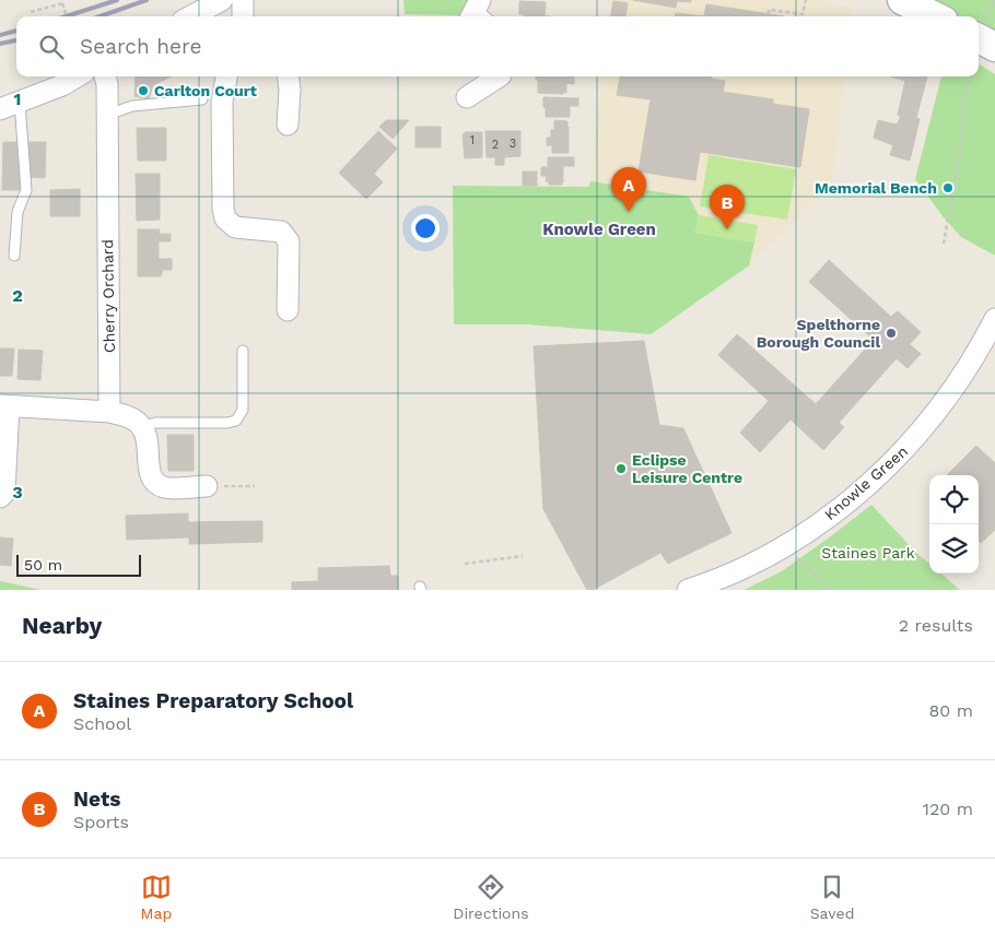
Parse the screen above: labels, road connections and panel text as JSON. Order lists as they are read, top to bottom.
{
  "streets": {
    "street": ["Cherry Orchard", "Knowle Green"]
  },
  "districts": ["Knowle Green"],
  "parks": ["Staines Park"],
  "places": [
    "Carlton Court",
    "Memorial Bench",
    "Spelthorne Borough Council",
    "Eclipse Leisure Centre"
  ],
  "house_numbers": ["1", "3", "2"],
  "scale_bar": "50 m",
  "page": {
    "search": "Search here",
    "pins": ["A", "B"],
    "scale": "50 m",
    "heading": ["Nearby", "2 results"],
    "list": [
      {
        "mark": "A",
        "name": "Staines Preparatory School",
        "note": "School",
        "value": "80 m"
      },
      {
        "mark": "B",
        "name": "Nets",
        "note": "Sports",
        "value": "120 m"
      }
    ],
    "nav": ["Map", "Directions", "Saved"]
  },
  "grid": {
    "rows": ["1", "2", "3"]
  }
}
